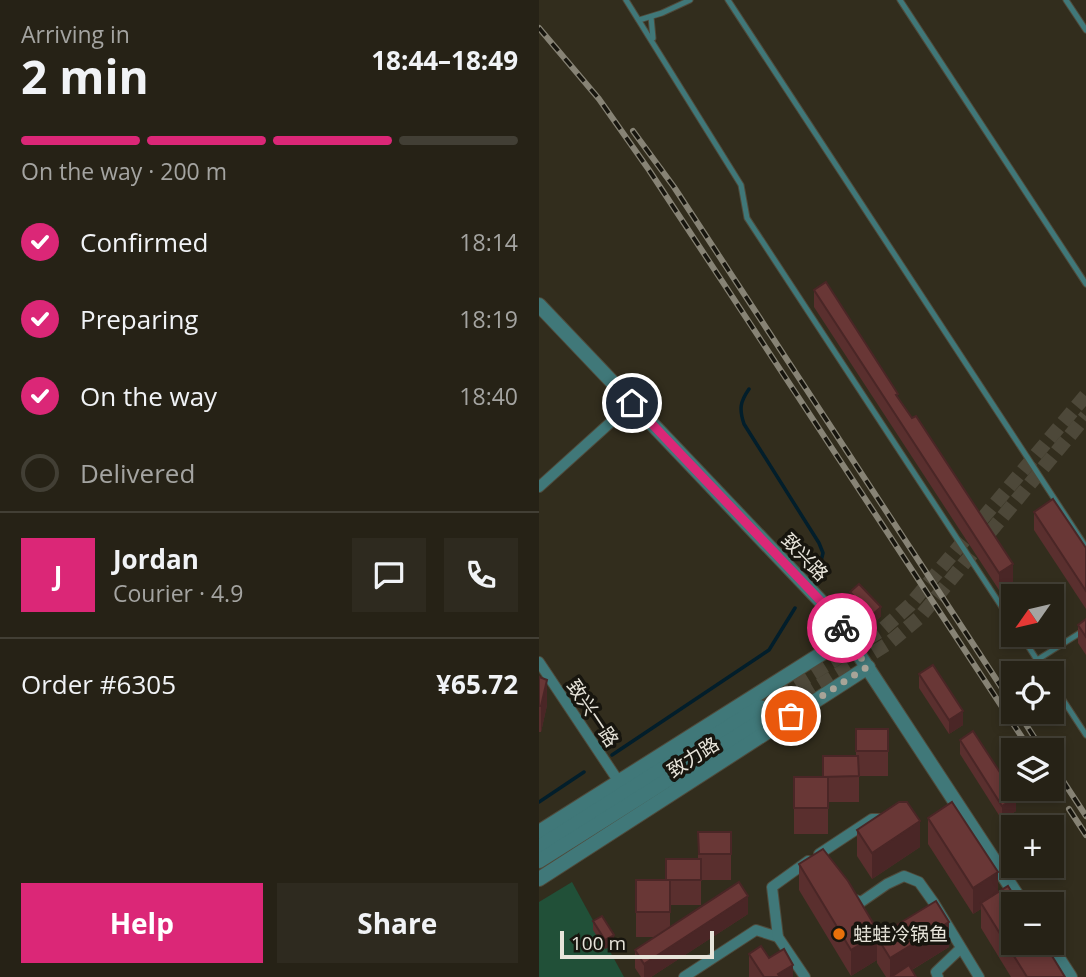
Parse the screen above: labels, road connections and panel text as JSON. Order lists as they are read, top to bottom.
{
  "streets": {
    "street": ["致兴路", "致兴一路", "致力路"]
  },
  "crossings": [
    ["致兴路", "致力路"],
    ["致兴一路", "致力路"]
  ],
  "places": ["蛙蛙冷锅鱼"],
  "scale_bar": "100 m",
  "north": "bottom left",
  "page": {
    "heading": ["2 min", "Arriving in", "18:44–18:49"],
    "panel": [
      "Jordan",
      "Courier · 4.9",
      "Order #6305",
      "¥65.72"
    ],
    "bar": "On the way · 200 m",
    "list": [
      ["Confirmed", "18:14"],
      ["Preparing", "18:19"],
      ["On the way", "18:40"],
      "Delivered"
    ],
    "round": "J",
    "map_buttons": ["+", "−"],
    "buttons": ["Help", "Share"],
    "scale": "100 m"
  }
}
